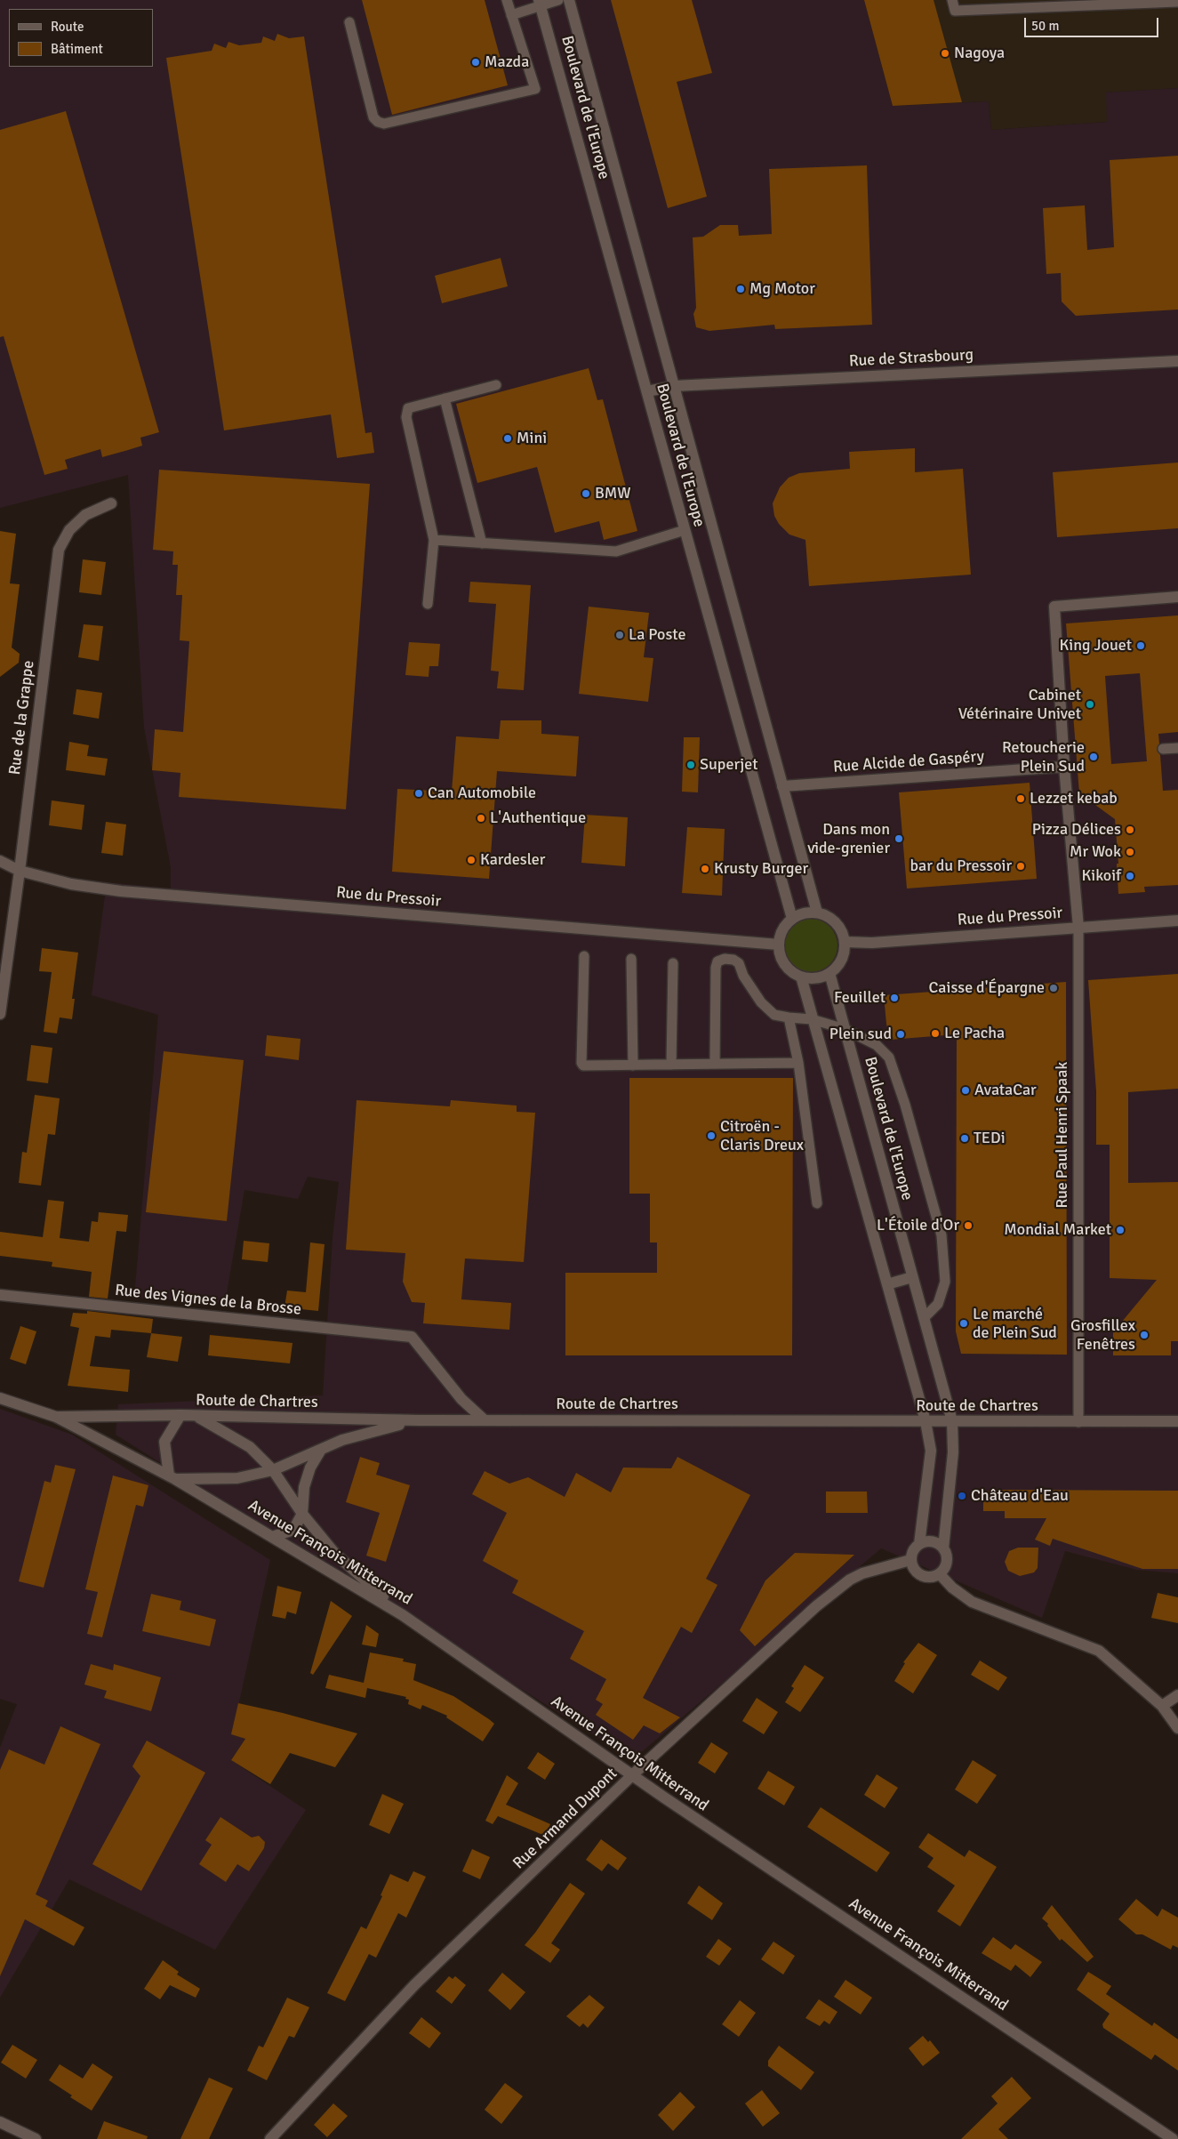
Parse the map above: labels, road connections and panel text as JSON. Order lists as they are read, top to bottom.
{
  "streets": {
    "street": [
      "Boulevard de l'Europe",
      "Rue de Strasbourg",
      "Rue de la Grappe",
      "Rue Alcide de Gaspéry",
      "Rue du Pressoir",
      "Rue des Vignes de la Brosse",
      "Route de Chartres",
      "Avenue François Mitterrand",
      "Rue Armand Dupont"
    ],
    "lane": ["Rue Paul Henri Spaak"]
  },
  "crossings": [
    ["Boulevard de l'Europe", "Rue de Strasbourg"],
    ["Boulevard de l'Europe", "Rue Alcide de Gaspéry"],
    ["Boulevard de l'Europe", "Rue du Pressoir"],
    ["Boulevard de l'Europe", "Route de Chartres"],
    ["Rue de la Grappe", "Rue du Pressoir"],
    ["Rue du Pressoir", "Rue Paul Henri Spaak"],
    ["Rue Paul Henri Spaak", "Route de Chartres"],
    ["Rue des Vignes de la Brosse", "Route de Chartres"],
    ["Route de Chartres", "Avenue François Mitterrand"],
    ["Avenue François Mitterrand", "Rue Armand Dupont"]
  ],
  "places": [
    "Nagoya",
    "Mazda",
    "Mg Motor",
    "Mini",
    "BMW",
    "La Poste",
    "King Jouet",
    "Cabinet Vétérinaire Univet",
    "Retoucherie Plein Sud",
    "Superjet",
    "Can Automobile",
    "Lezzet kebab",
    "L'Authentique",
    "Pizza Délices",
    "Dans mon vide-grenier",
    "Mr Wok",
    "Kardesler",
    "bar du Pressoir",
    "Krusty Burger",
    "Kikoif",
    "Caisse d'Épargne",
    "Feuillet",
    "Le Pacha",
    "Plein sud",
    "AvataCar",
    "Citroën - Claris Dreux",
    "TEDi",
    "L'Étoile d'Or",
    "Mondial Market",
    "Le marché de Plein Sud",
    "Grosfillex Fenêtres",
    "Château d'Eau"
  ],
  "legend": ["Route", "Bâtiment"],
  "scale_bar": "50 m"
}
